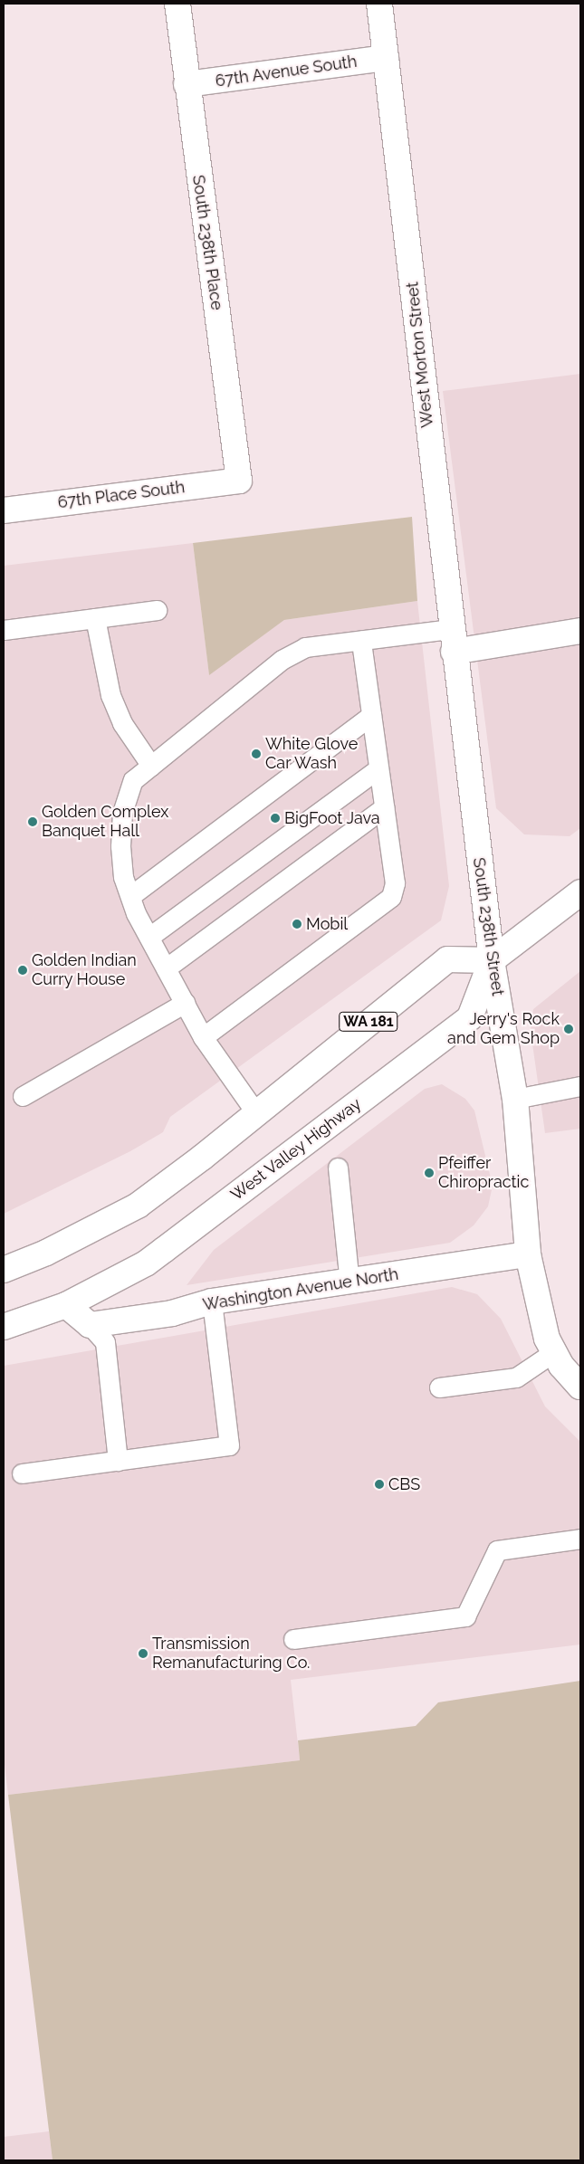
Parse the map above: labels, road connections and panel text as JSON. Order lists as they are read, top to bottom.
{
  "streets": {
    "street": [
      "67th Avenue South",
      "South 238th Place",
      "West Morton Street",
      "67th Place South",
      "South 238th Street",
      "WA 181",
      "West Valley Highway",
      "Washington Avenue North"
    ]
  },
  "crossings": [
    ["67th Avenue South", "South 238th Place"],
    ["67th Avenue South", "West Morton Street"],
    ["South 238th Place", "67th Place South"],
    ["West Morton Street", "South 238th Street"],
    ["South 238th Street", "WA 181"],
    ["South 238th Street", "West Valley Highway"],
    ["South 238th Street", "Washington Avenue North"],
    ["WA 181", "West Valley Highway"]
  ],
  "places": [
    "White Glove Car Wash",
    "BigFoot Java",
    "Golden Complex Banquet Hall",
    "Mobil",
    "Golden Indian Curry House",
    "Jerry's Rock and Gem Shop",
    "Pfeiffer Chiropractic",
    "CBS",
    "Transmission Remanufacturing Co."
  ]
}
